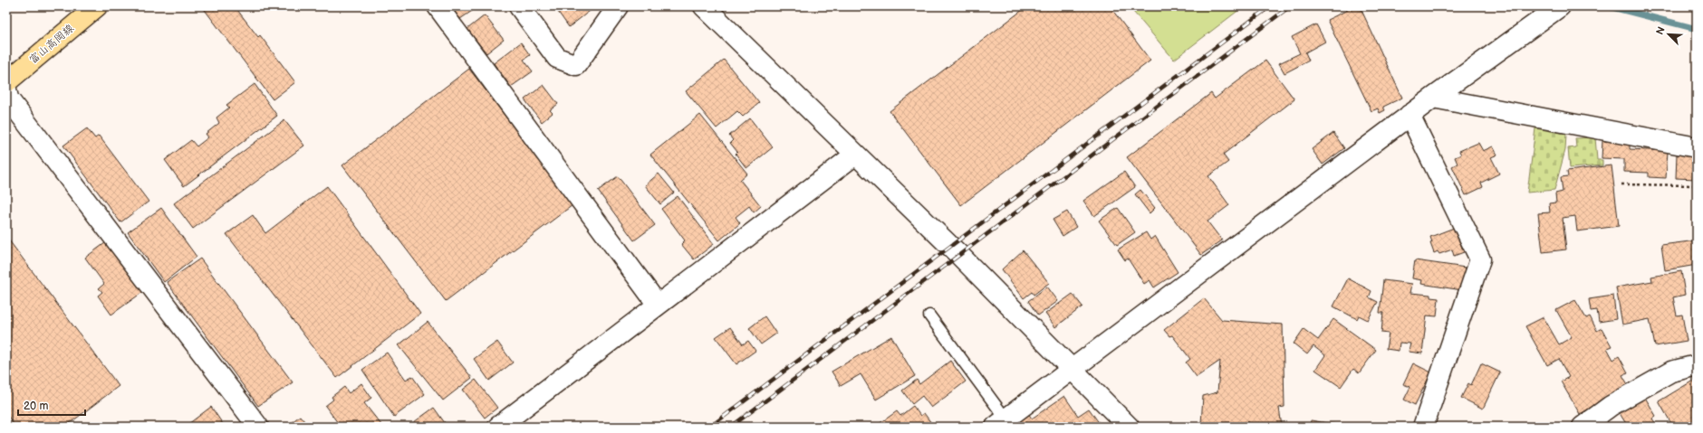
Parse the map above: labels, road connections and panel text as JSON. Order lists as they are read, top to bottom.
{
  "streets": {
    "main road": ["富山高岡線"]
  },
  "scale_bar": "20 m",
  "north": "top left"
}
